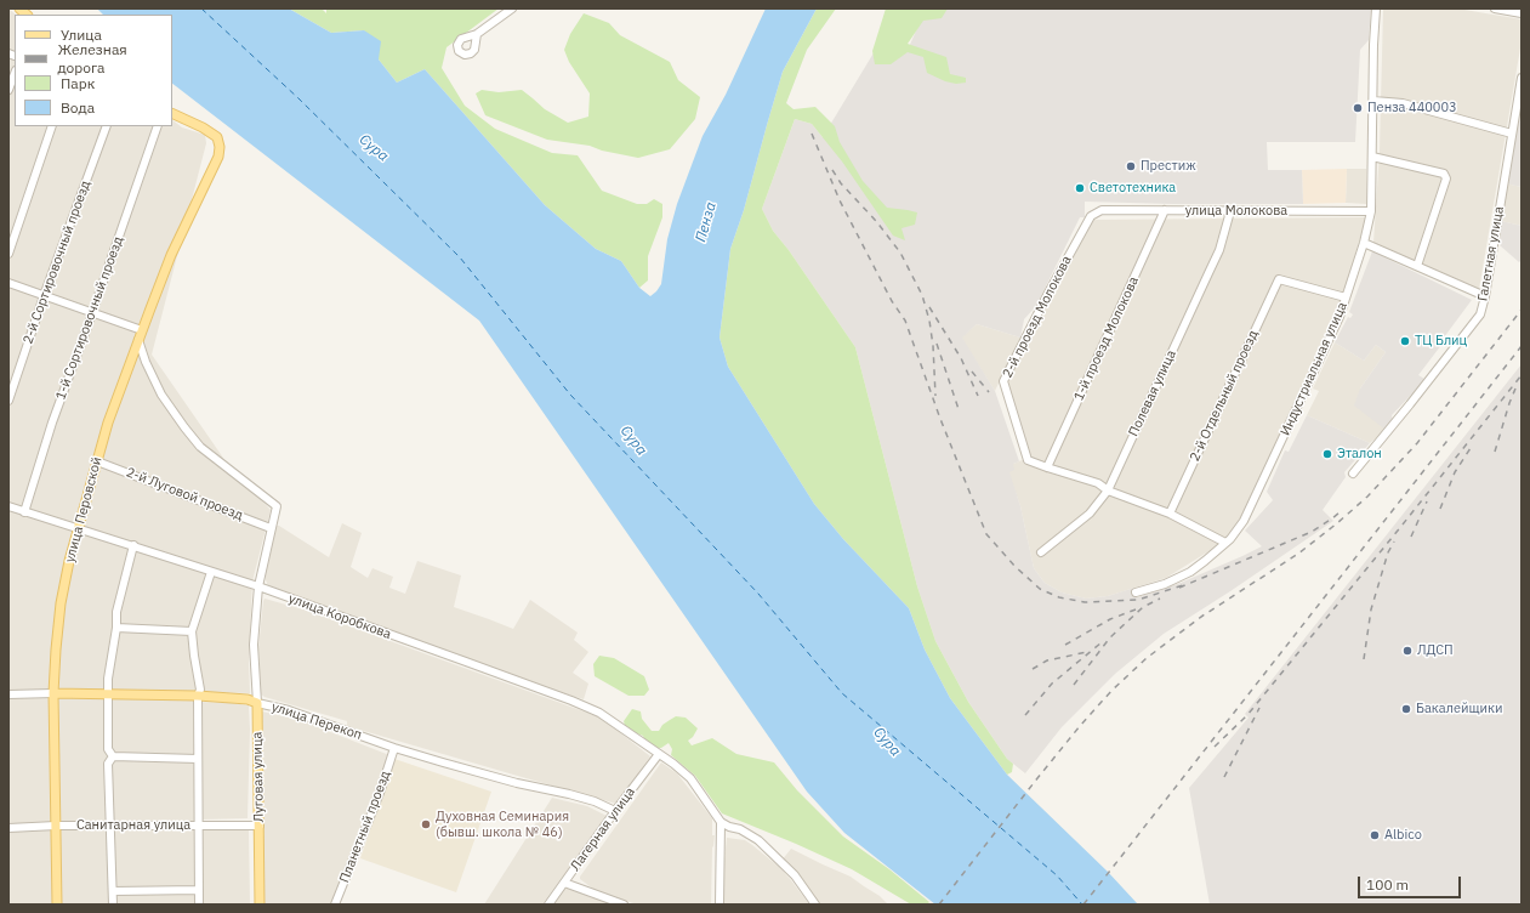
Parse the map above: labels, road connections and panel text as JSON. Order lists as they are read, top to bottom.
{
  "streets": {
    "main road": ["улица Перовской", "улица Перекоп", "Луговая улица"],
    "street": [
      "улица Молокова",
      "Галетная улица",
      "2-й Сортировочный проезд",
      "2-й проезд Молокова",
      "1-й Сортировочный проезд",
      "1-й проезд Молокова",
      "Индустриальная улица",
      "Полевая улица",
      "2-й Отдельный проезд",
      "2-й Луговой проезд",
      "улица Коробкова",
      "Санитарная улица",
      "Планетный проезд",
      "Лагерная улица"
    ]
  },
  "crossings": [
    ["улица Молокова", "2-й проезд Молокова"],
    ["улица Молокова", "1-й проезд Молокова"],
    ["улица Молокова", "Индустриальная улица"],
    ["улица Молокова", "Полевая улица"],
    ["2-й проезд Молокова", "1-й проезд Молокова"],
    ["1-й Сортировочный проезд", "улица Коробкова"],
    ["Индустриальная улица", "2-й Отдельный проезд"],
    ["2-й Луговой проезд", "улица Перовской"],
    ["2-й Луговой проезд", "Луговая улица"],
    ["улица Перовской", "улица Коробкова"],
    ["улица Перовской", "улица Перекоп"],
    ["улица Перовской", "Луговая улица"],
    ["улица Перовской", "Санитарная улица"],
    ["улица Коробкова", "Луговая улица"],
    ["улица Коробкова", "Лагерная улица"],
    ["улица Перекоп", "Луговая улица"],
    ["улица Перекоп", "Планетный проезд"],
    ["улица Перекоп", "Лагерная улица"],
    ["Луговая улица", "Санитарная улица"]
  ],
  "water": ["Сура", "Пенза"],
  "places": [
    "Пенза 440003",
    "Престиж",
    "Светотехника",
    "ТЦ Блиц",
    "Эталон",
    "ЛДСП",
    "Бакалейщики",
    "Духовная Семинария (бывш. школа № 46)",
    "Albico"
  ],
  "legend": [
    "Улица",
    "Железная дорога",
    "Парк",
    "Вода"
  ],
  "scale_bar": "100 m"
}
